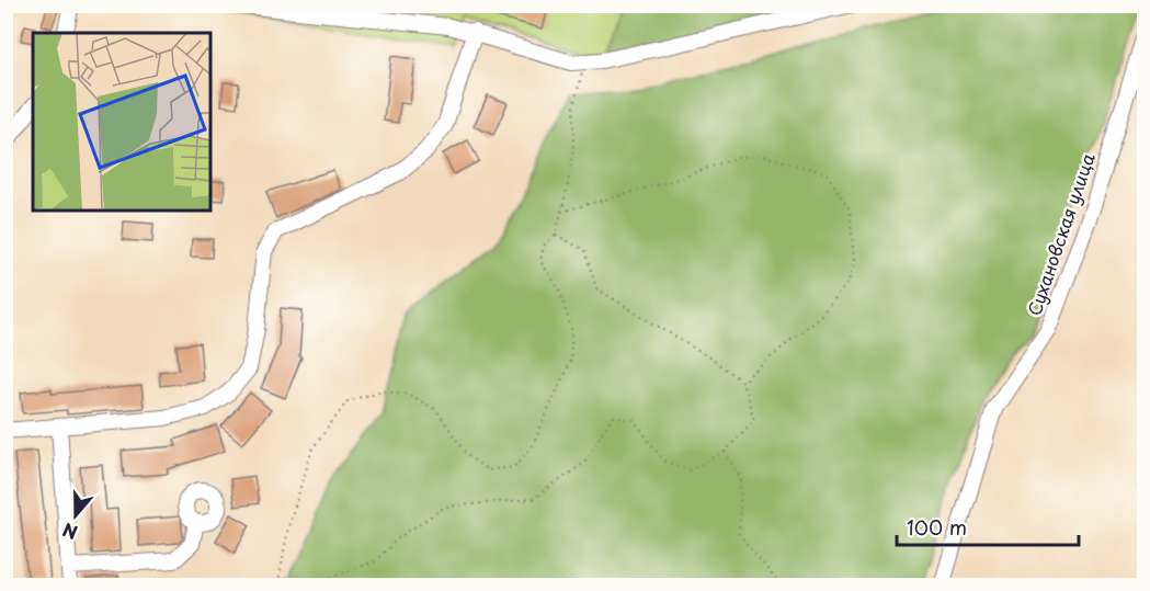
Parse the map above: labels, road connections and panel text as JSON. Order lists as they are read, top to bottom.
{
  "streets": {
    "street": ["Сухановская улица"]
  },
  "scale_bar": "100 m",
  "north": "bottom"
}
